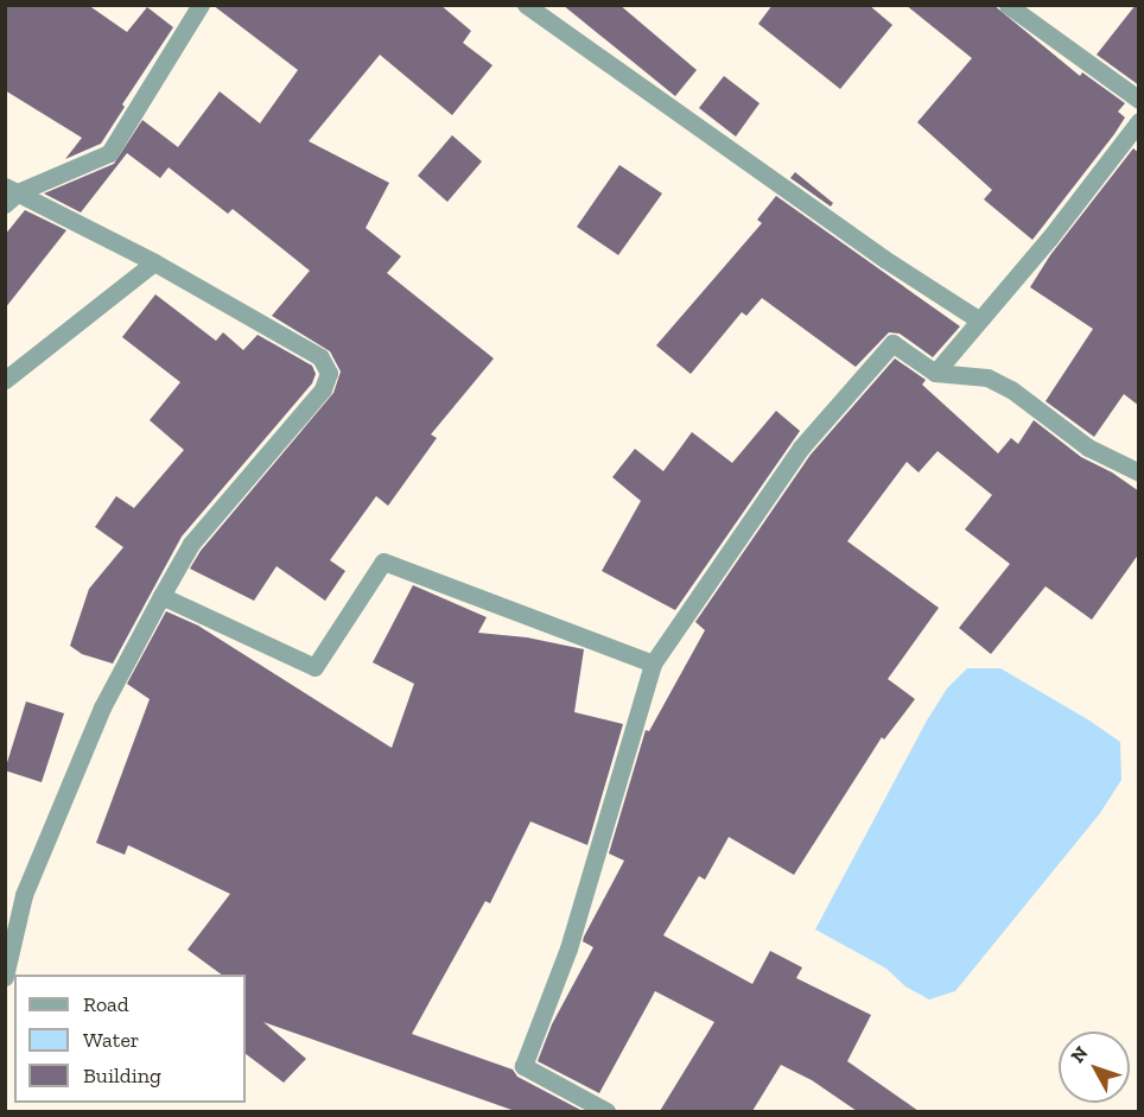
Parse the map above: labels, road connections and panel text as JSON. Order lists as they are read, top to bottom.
{
  "legend": ["Road", "Water", "Building"],
  "north": "top left"
}
